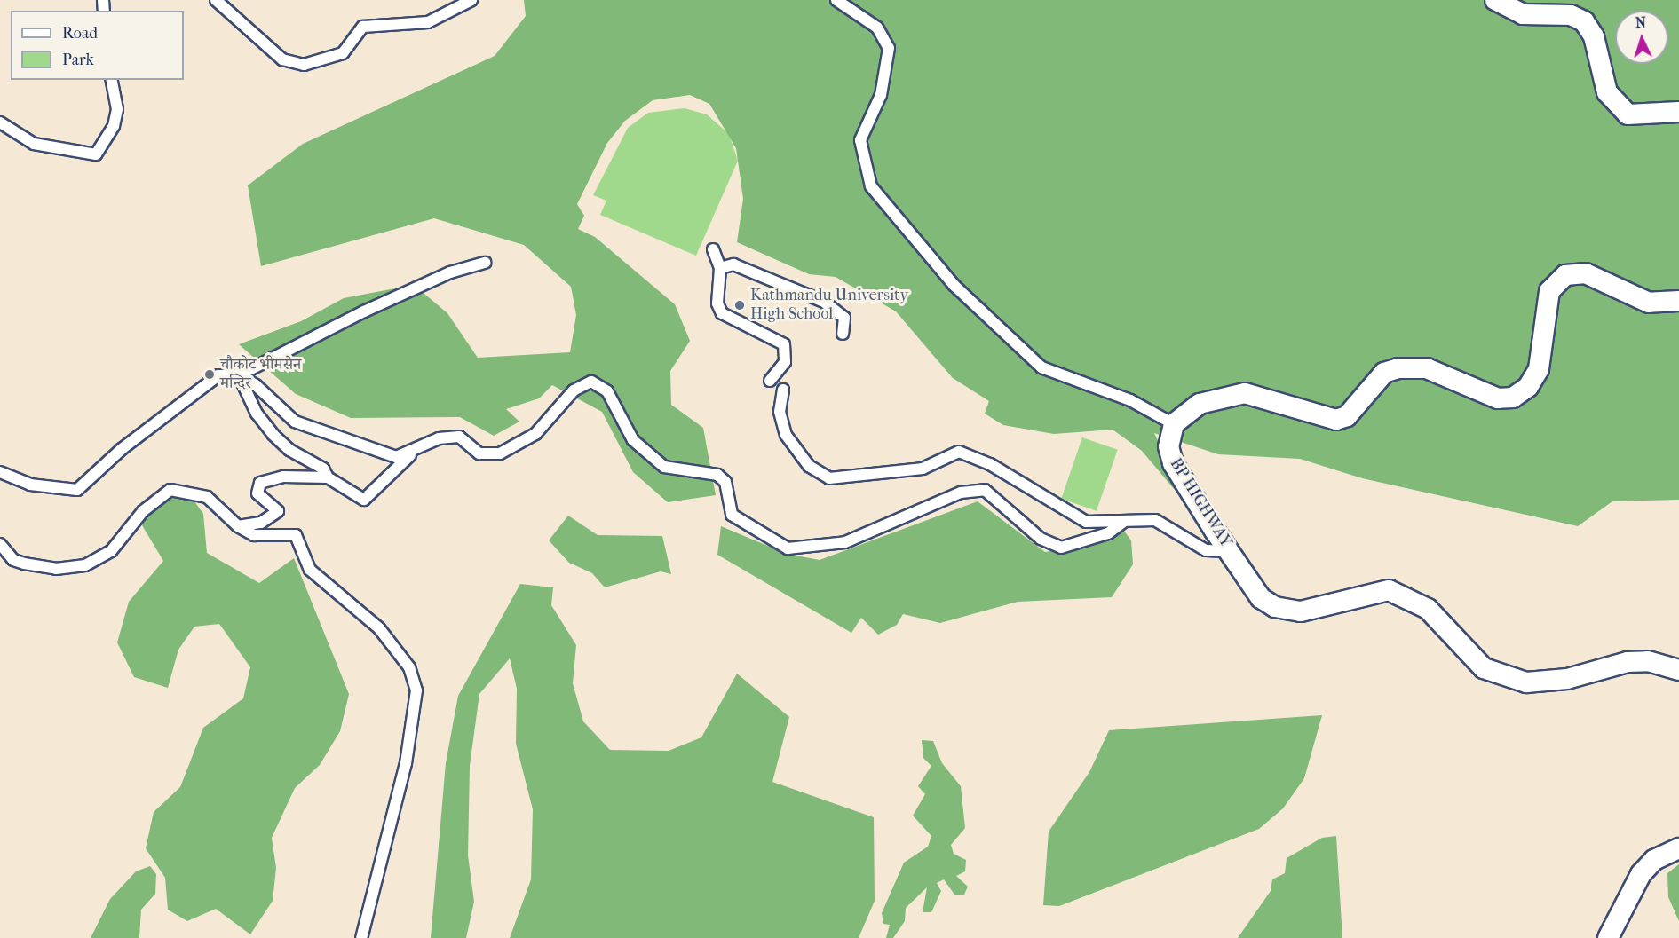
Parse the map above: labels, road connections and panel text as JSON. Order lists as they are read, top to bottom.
{
  "streets": {
    "highway": ["BP HIGHWAY"]
  },
  "places": ["Kathmandu University High School", "चौकोट भीमसेन मन्दिर"],
  "legend": ["Road", "Park"],
  "north": "top"
}
